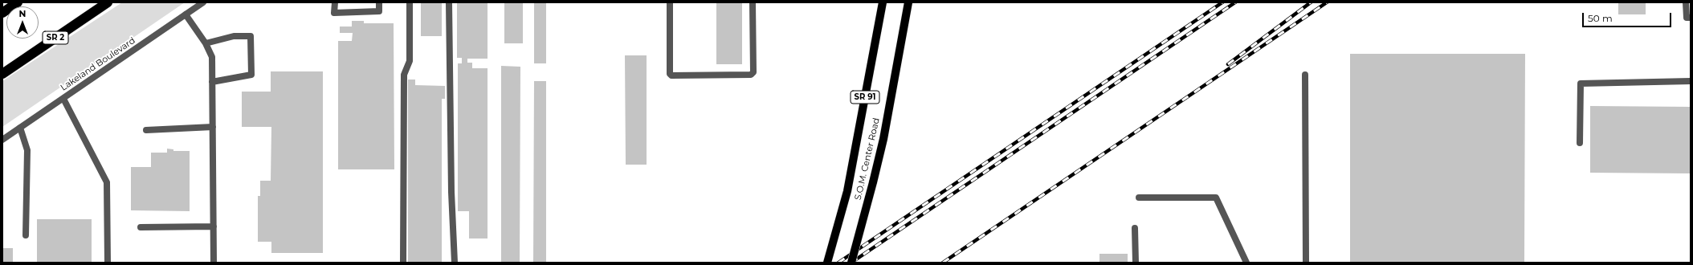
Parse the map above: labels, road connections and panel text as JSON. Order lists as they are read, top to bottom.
{
  "streets": {
    "highway": ["SR 2"],
    "main road": ["SR 91", "S.O.M. Center Road"],
    "street": ["Lakeland Boulevard"]
  },
  "scale_bar": "50 m",
  "north": "top"
}
